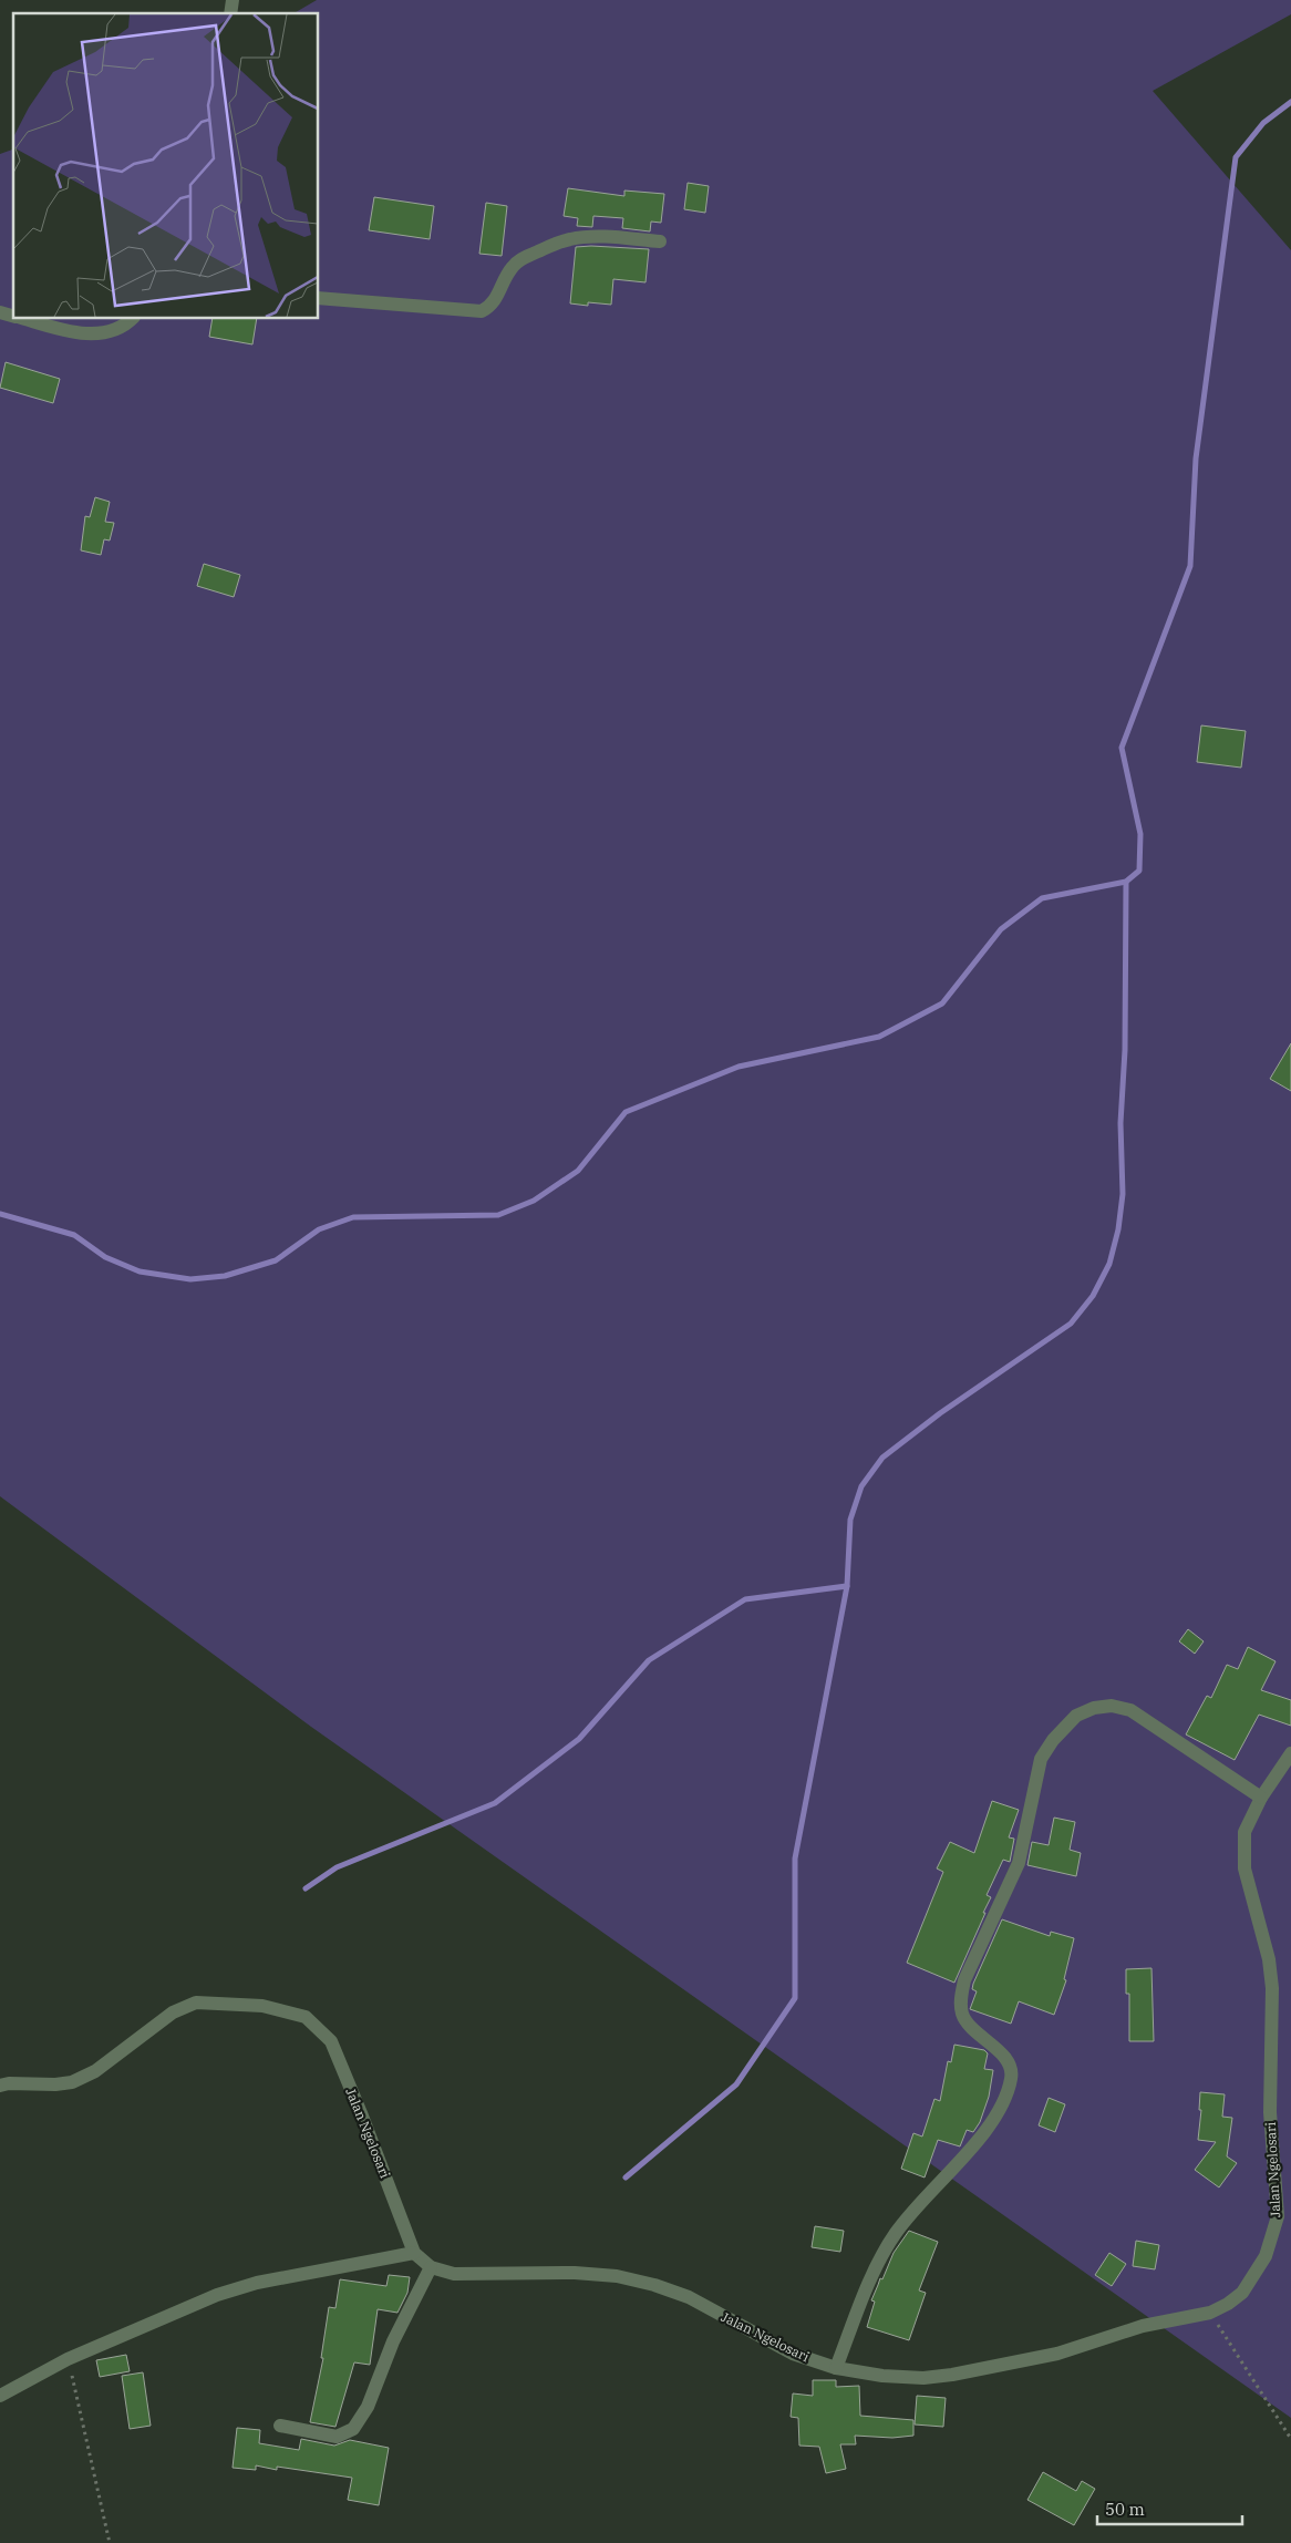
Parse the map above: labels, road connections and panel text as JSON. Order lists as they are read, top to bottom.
{
  "streets": {
    "street": ["Jalan Ngelosari"]
  },
  "scale_bar": "50 m"
}
